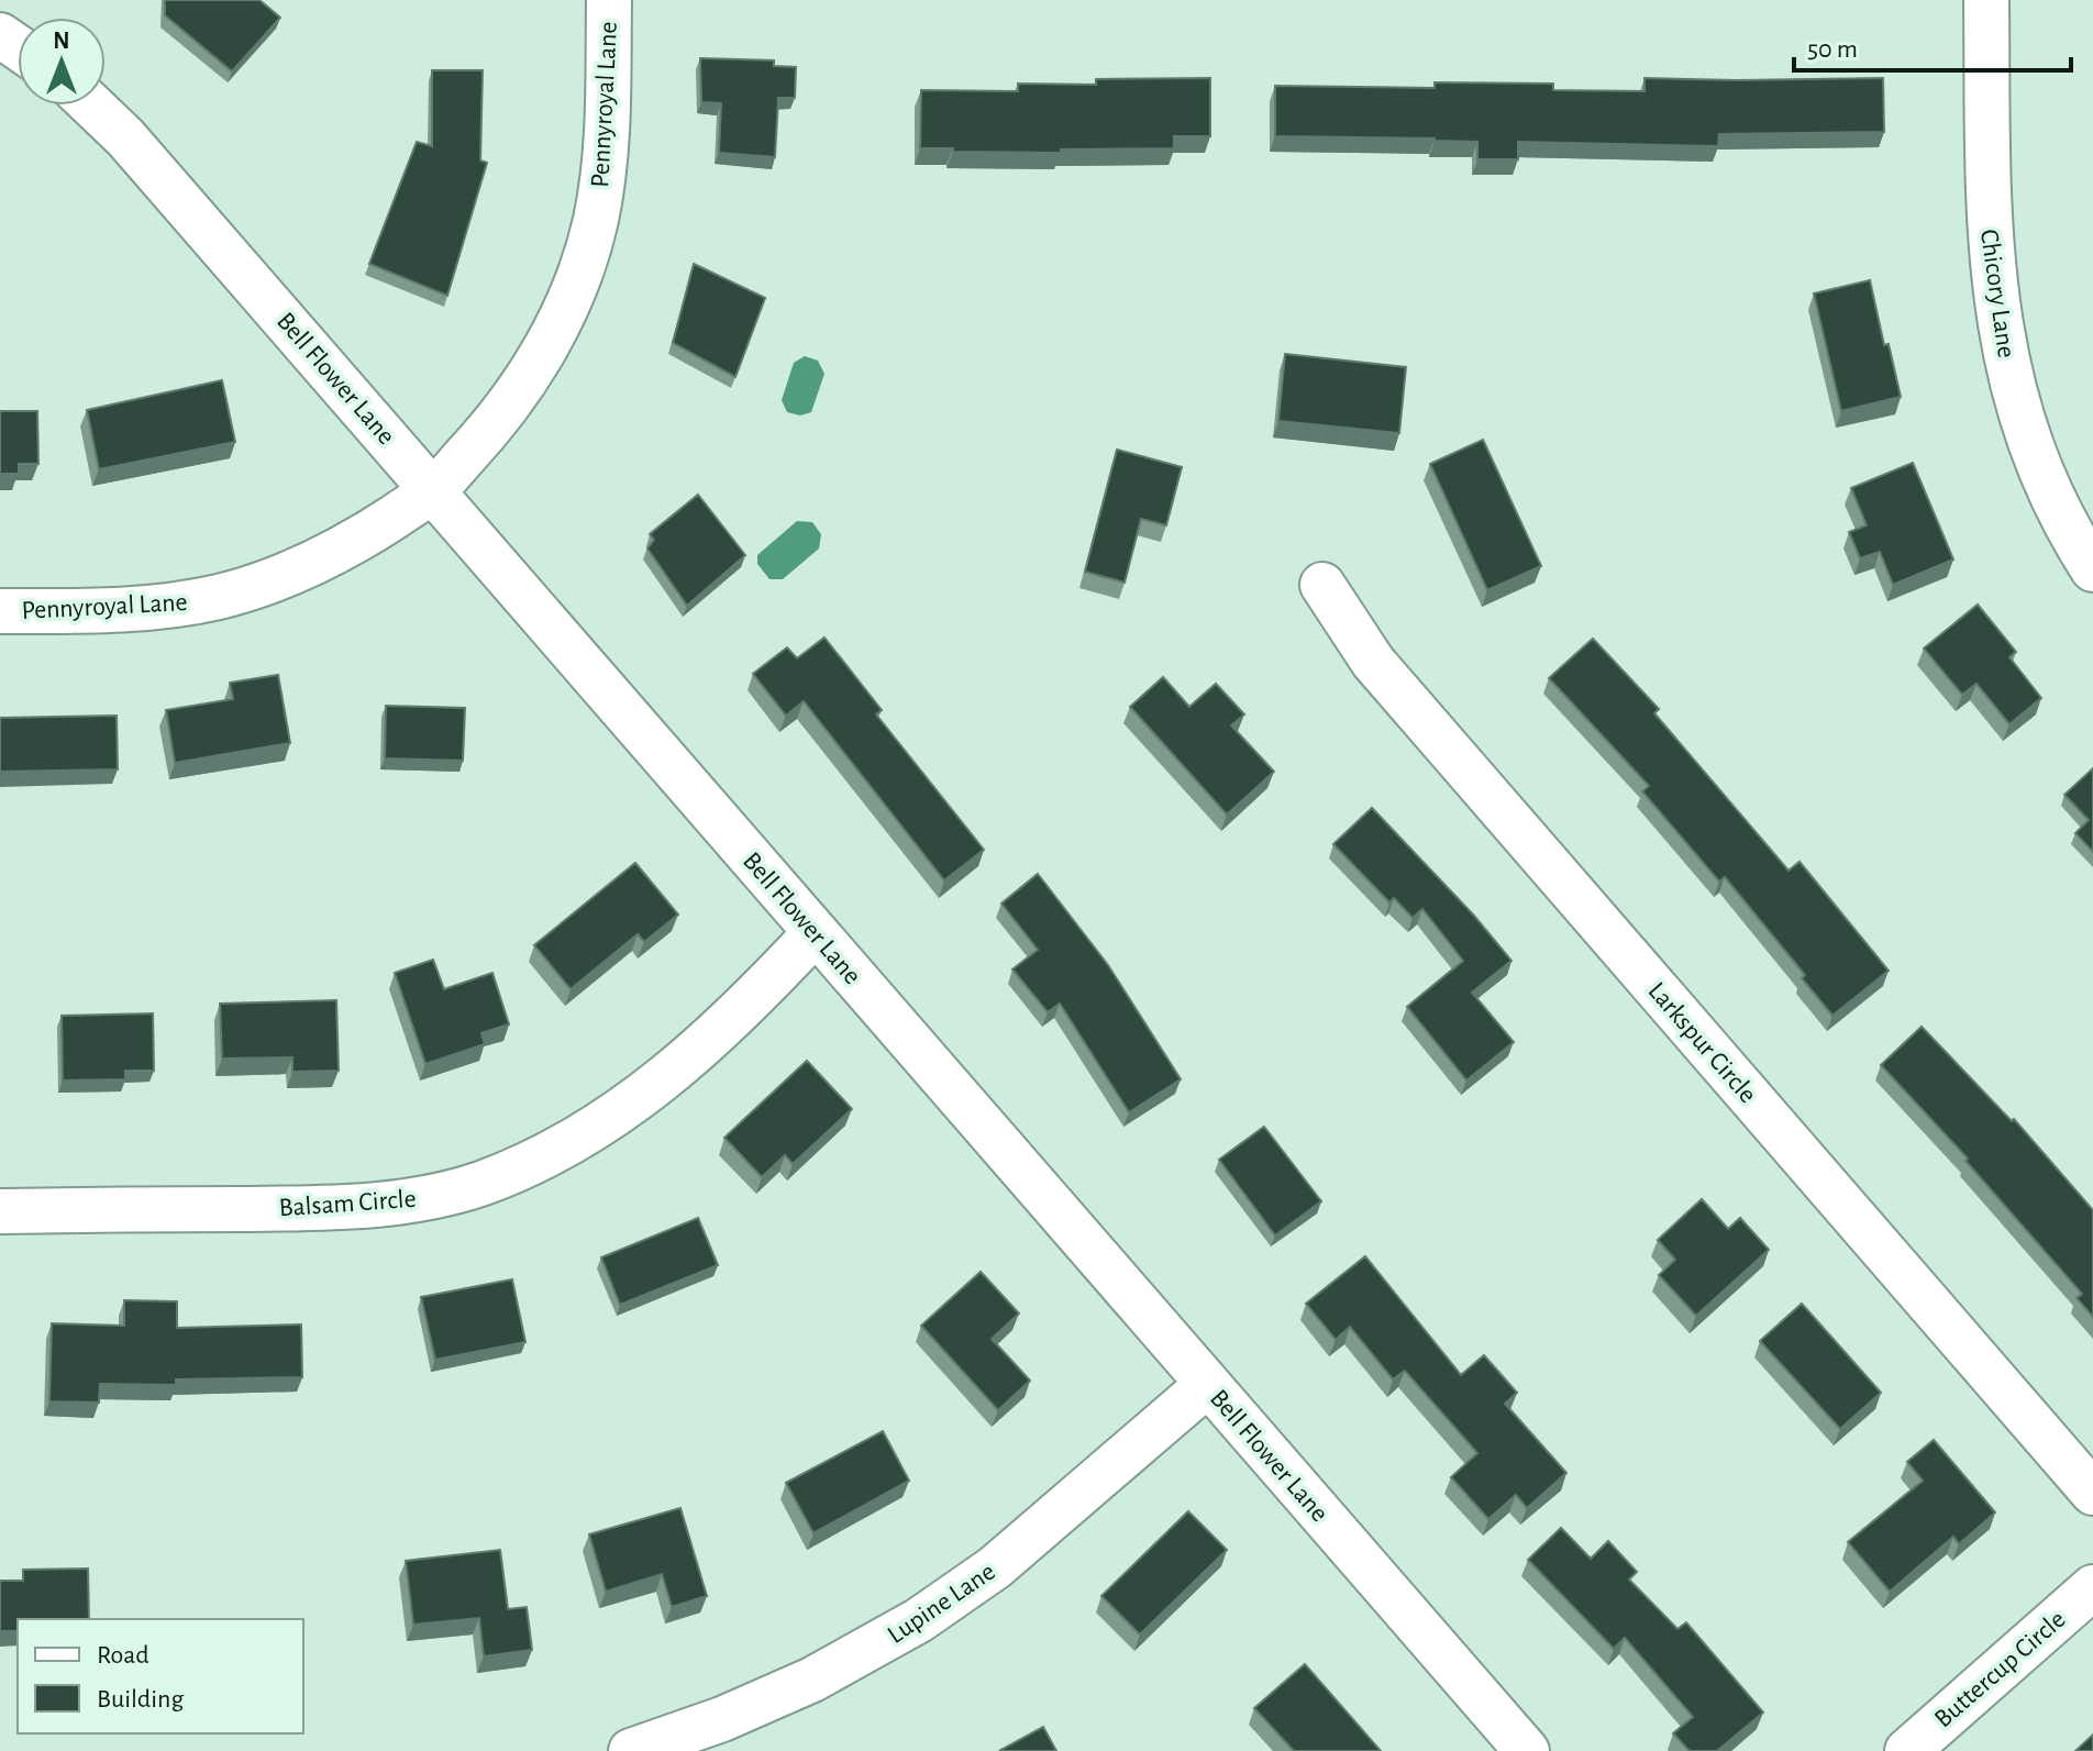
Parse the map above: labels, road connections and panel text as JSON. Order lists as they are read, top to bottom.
{
  "streets": {
    "street": [
      "Pennyroyal Lane",
      "Chicory Lane",
      "Bell Flower Lane",
      "Larkspur Circle",
      "Balsam Circle",
      "Lupine Lane",
      "Buttercup Circle"
    ]
  },
  "crossings": [
    ["Pennyroyal Lane", "Bell Flower Lane"],
    ["Bell Flower Lane", "Balsam Circle"],
    ["Bell Flower Lane", "Lupine Lane"]
  ],
  "legend": ["Road", "Building"],
  "scale_bar": "50 m",
  "north": "top"
}
